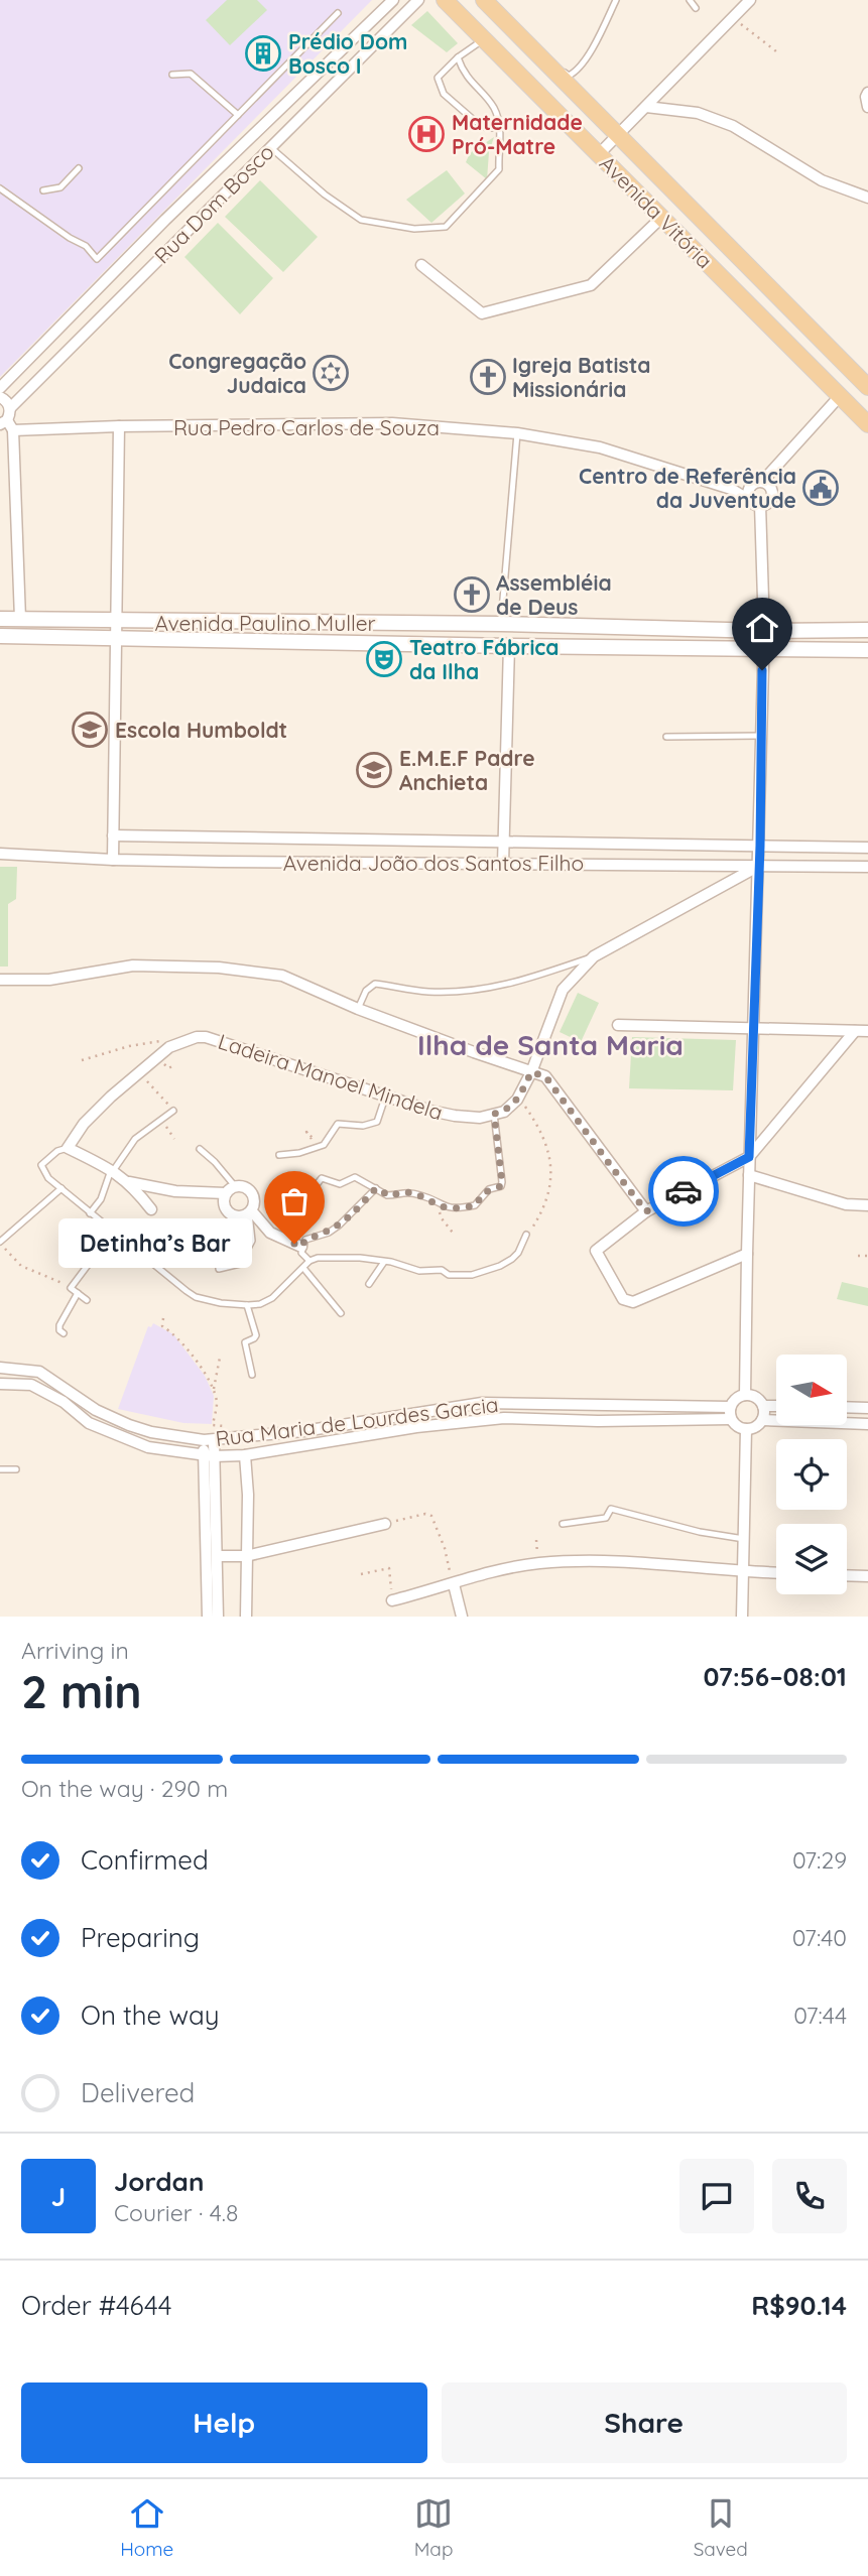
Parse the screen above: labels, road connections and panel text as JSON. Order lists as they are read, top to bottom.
{
  "streets": {
    "main road": ["Avenida Vitória", "Avenida Paulino Muller"],
    "street": [
      "Rua Dom Bosco",
      "Rua Pedro Carlos de Souza",
      "Avenida João dos Santos Filho",
      "Ladeira Manoel Mindela",
      "Rua Maria de Lourdes Garcia"
    ]
  },
  "districts": ["Ilha de Santa Maria"],
  "places": {
    "building": ["Prédio Dom Bosco I"],
    "hospital": ["Maternidade Pró-Matre"],
    "synagogue": ["Congregação Judaica"],
    "church": ["Igreja Batista Missionária", "Assembléia de Deus"],
    "public building": ["Centro de Referência da Juventude"],
    "theatre": ["Teatro Fábrica da Ilha"],
    "school or university": ["Escola Humboldt", "E.M.E.F Padre Anchieta"],
    "other": ["Detinha’s Bar"]
  },
  "north": "right",
  "page": {
    "bubble": "Detinha’s Bar",
    "heading": ["2 min", "Arriving in", "07:56–08:01"],
    "panel": [
      "Jordan",
      "Courier · 4.8",
      "Order #4644",
      "R$90.14"
    ],
    "bar": "On the way · 290 m",
    "list": [
      ["Confirmed", "07:29"],
      ["Preparing", "07:40"],
      ["On the way", "07:44"],
      "Delivered"
    ],
    "round": "J",
    "buttons": ["Help", "Share"],
    "tabs": ["Home", "Map", "Saved"]
  }
}
